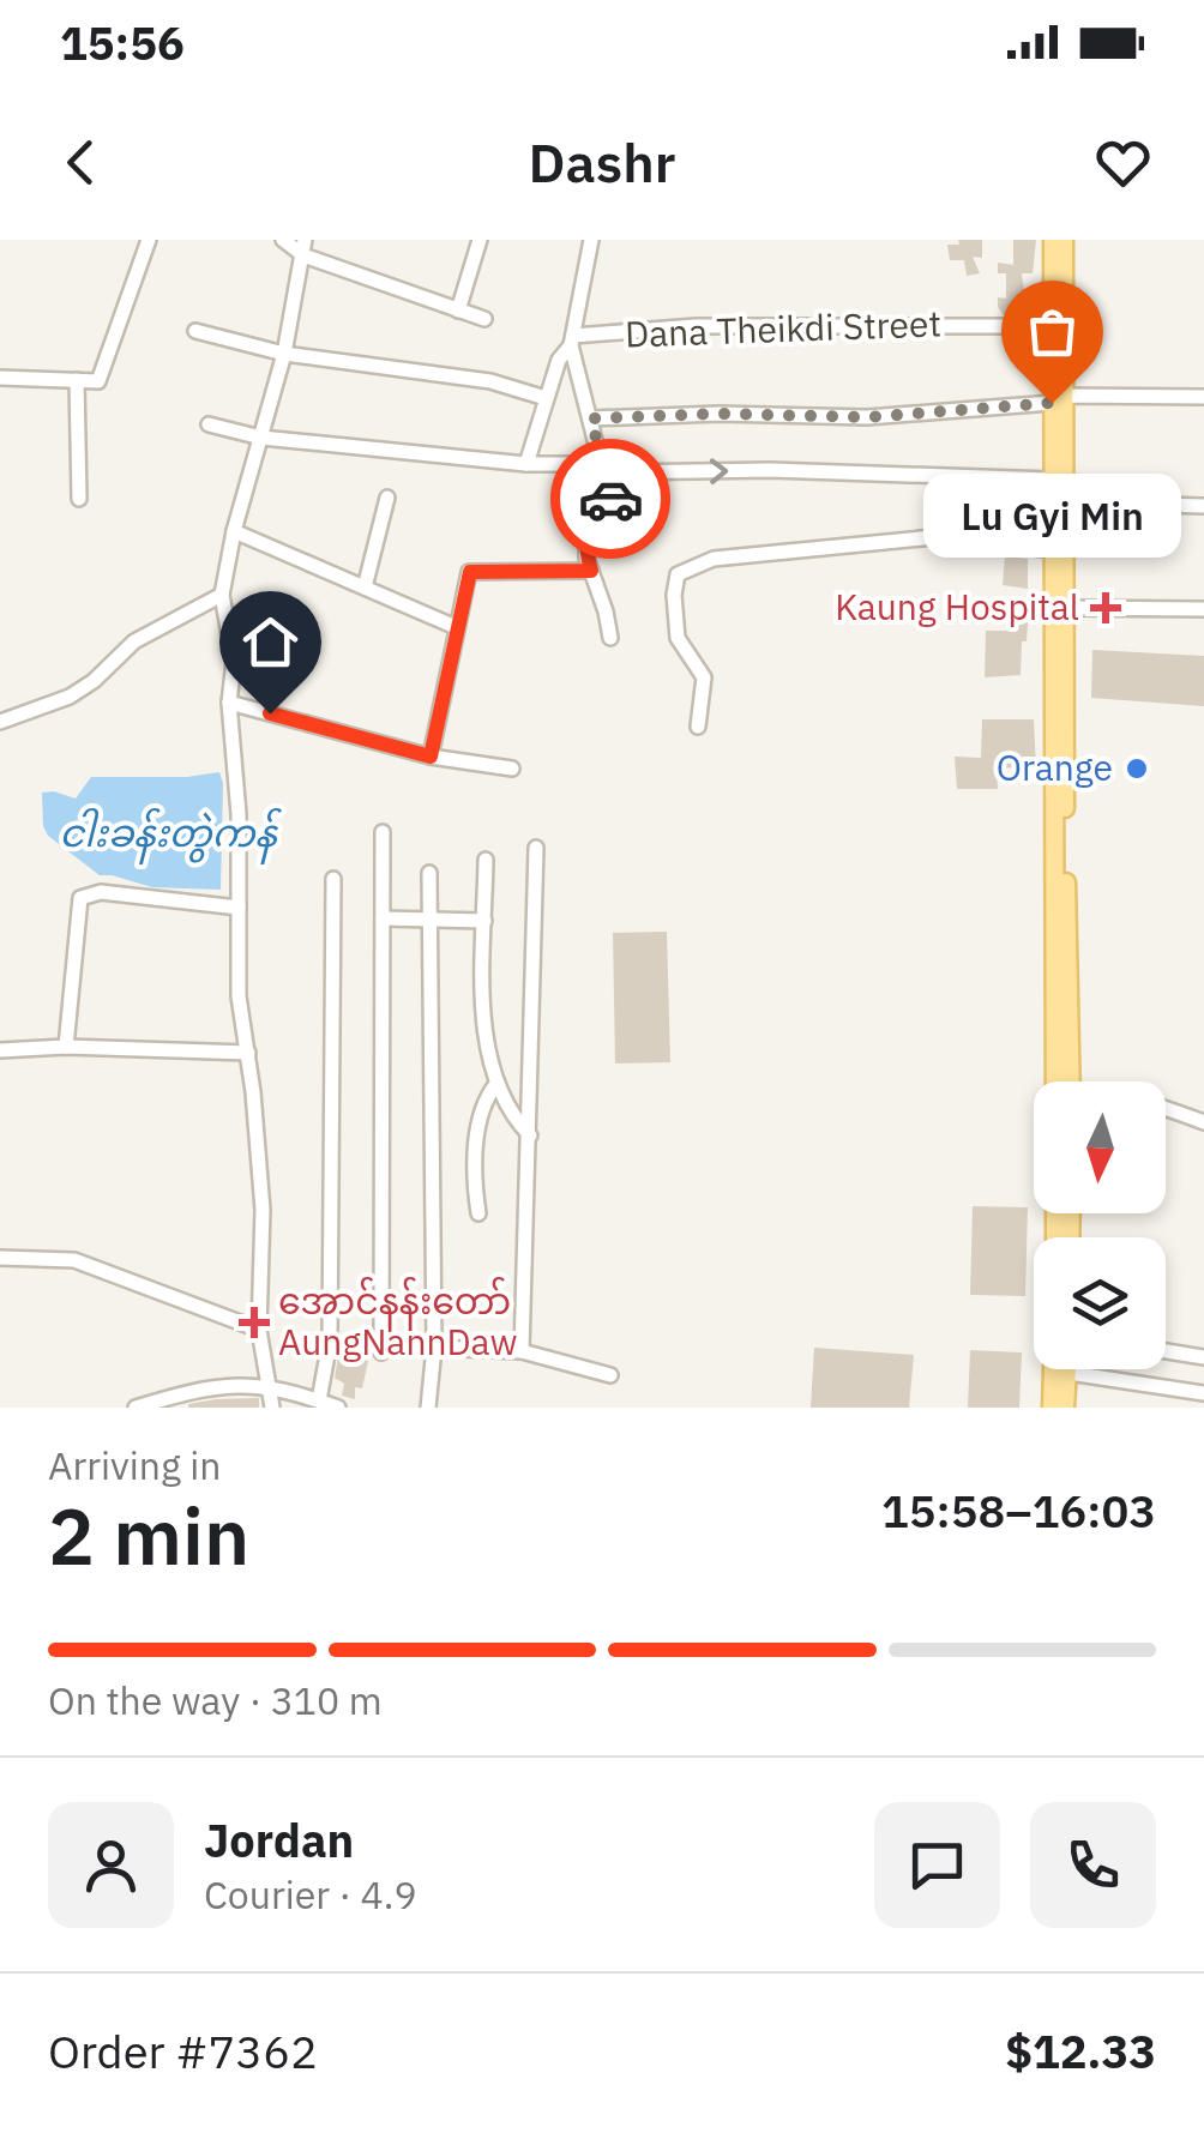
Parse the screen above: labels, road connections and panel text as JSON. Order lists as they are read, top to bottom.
{
  "streets": {
    "street": ["Dana Theikdi Street"]
  },
  "water": ["ငါးခန်းတွဲကန်"],
  "places": {
    "other": ["Lu Gyi Min", "Orange"],
    "health": ["Kaung Hospital", "အောင်နန်းတော် AungNannDaw"]
  },
  "north": "bottom",
  "page": {
    "status": "15:56",
    "header": "Dashr",
    "bubble": "Lu Gyi Min",
    "heading": ["2 min", "Arriving in", "15:58–16:03"],
    "panel": [
      "Jordan",
      "Courier · 4.9",
      "Order #7362",
      "$12.33"
    ],
    "bar": "On the way · 310 m"
  }
}
